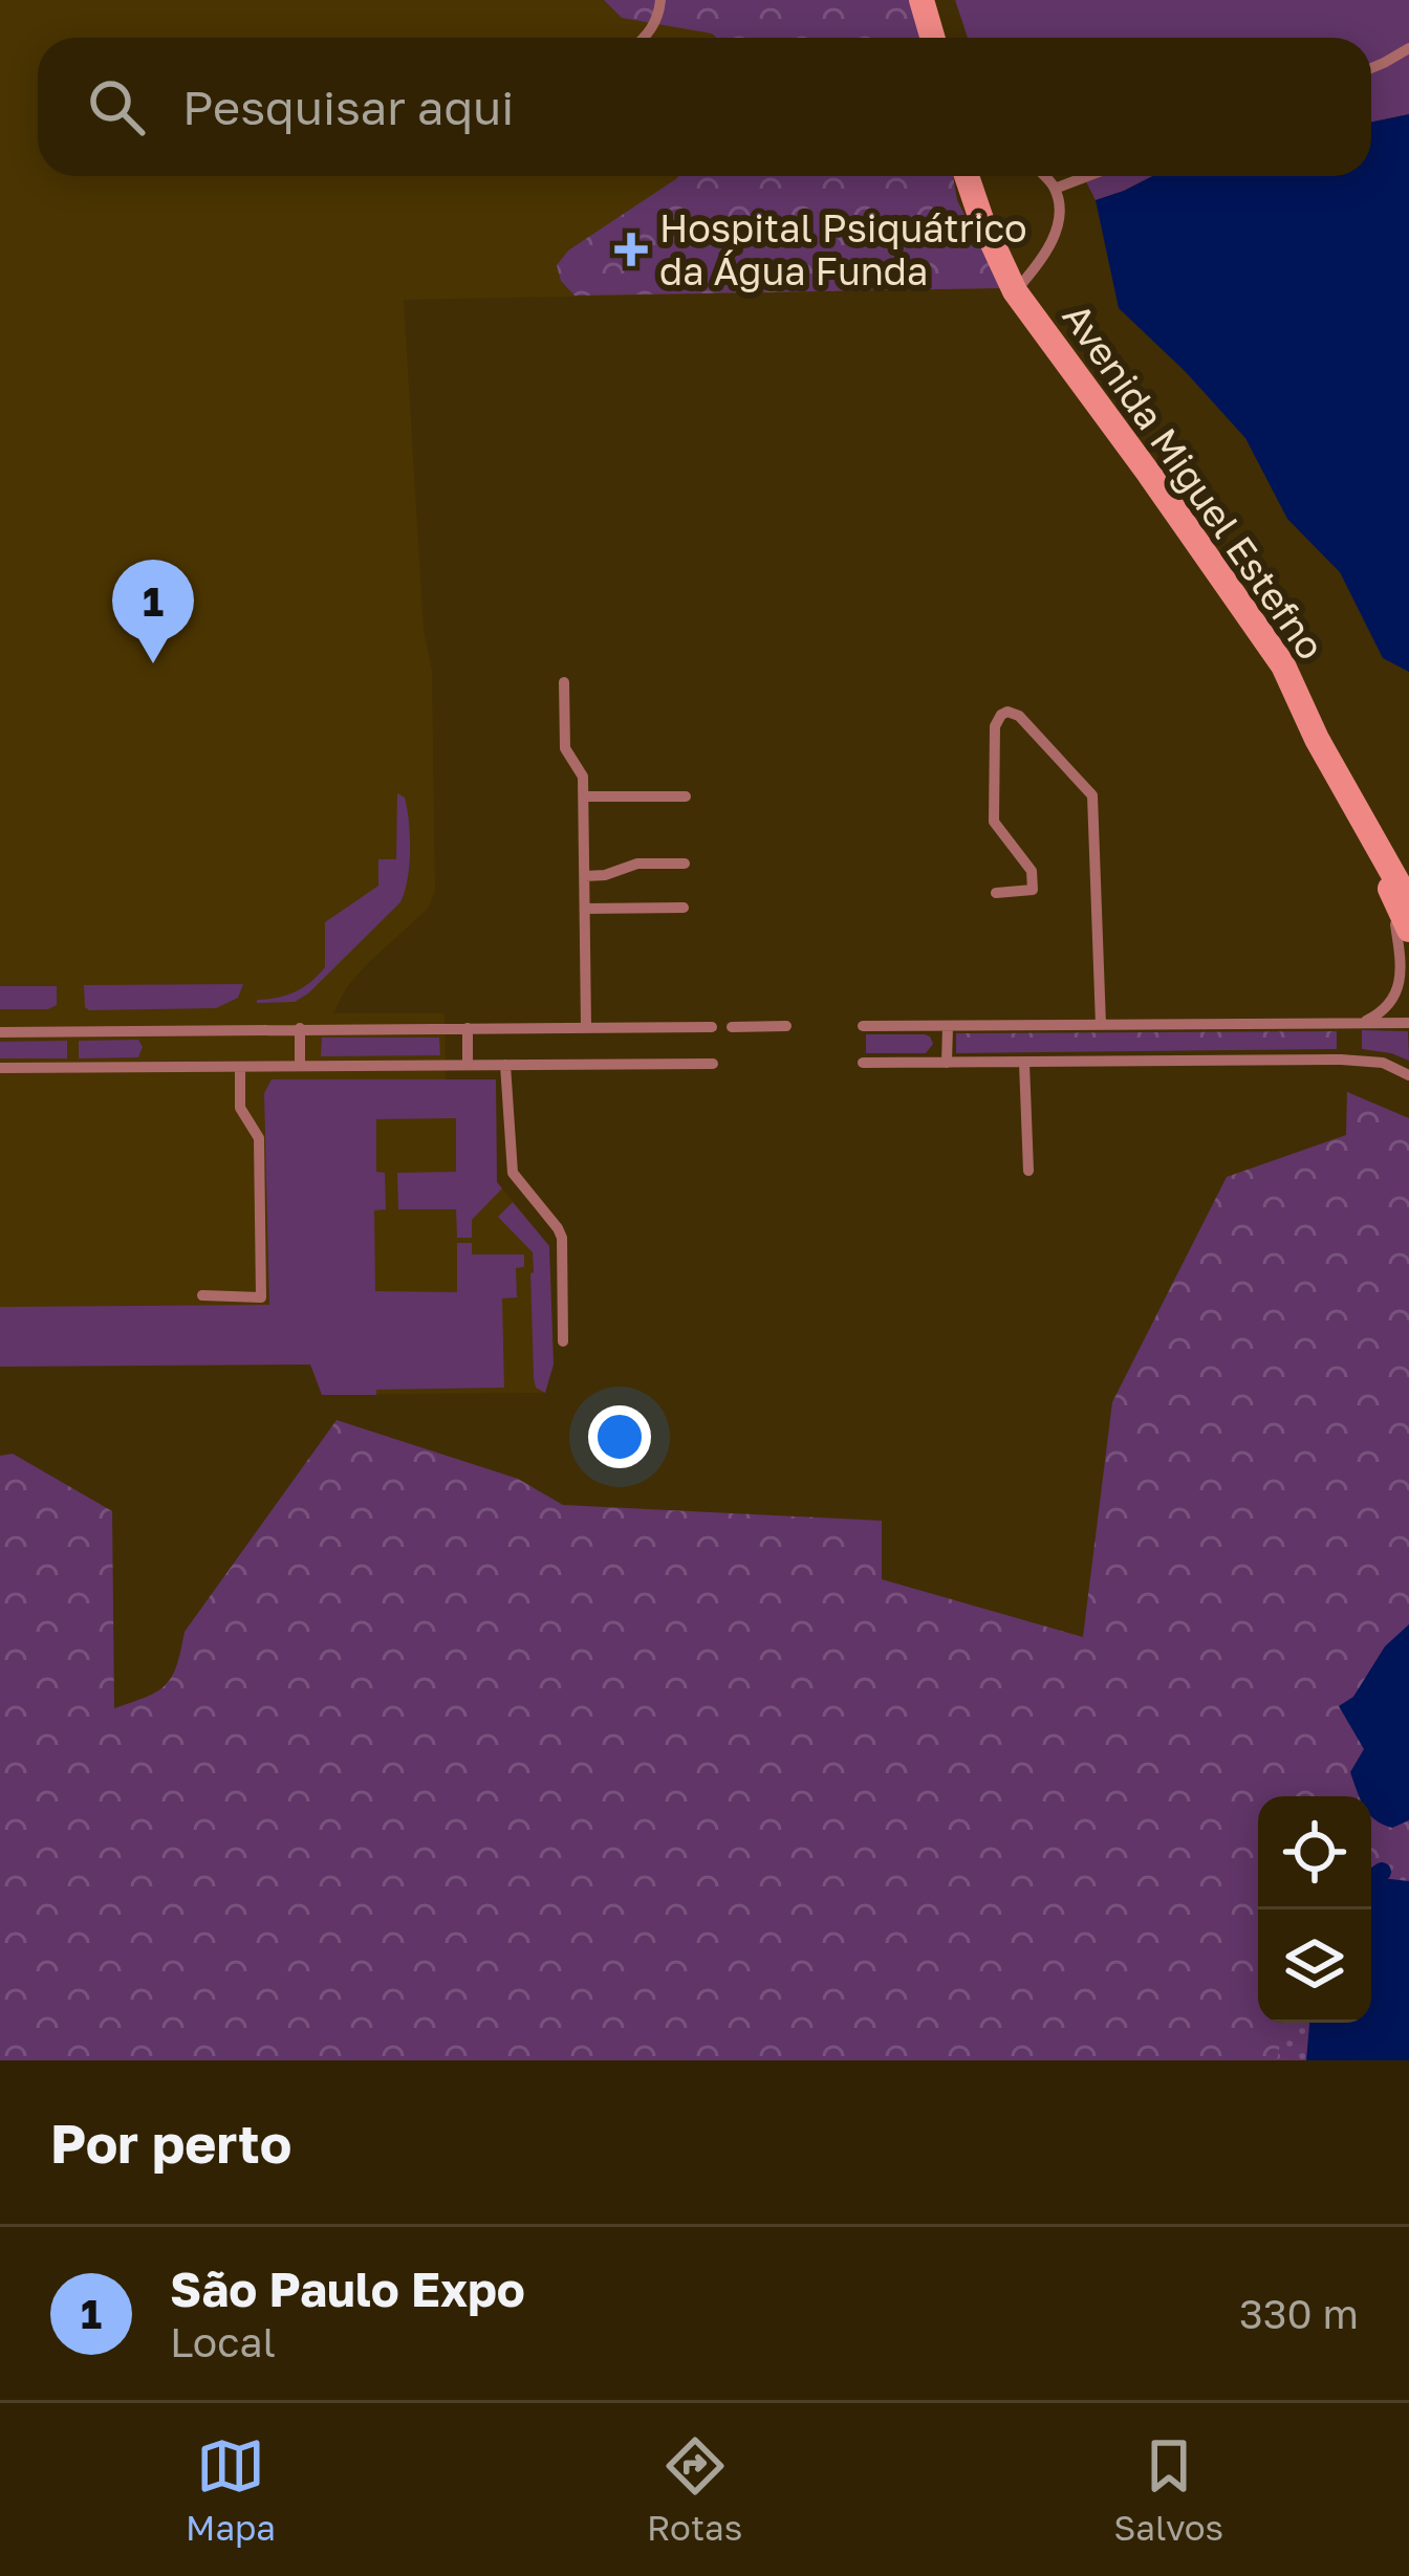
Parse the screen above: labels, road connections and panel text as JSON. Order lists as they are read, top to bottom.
{
  "streets": {
    "main road": ["Avenida Miguel Estefno"]
  },
  "places": {
    "health": ["Hospital Psiquátrico da Água Funda"]
  },
  "page": {
    "search": "Pesquisar aqui",
    "pins": "1",
    "heading": "Por perto",
    "list": [
      {
        "mark": "1",
        "name": "São Paulo Expo",
        "note": "Local",
        "value": "330 m"
      }
    ],
    "nav": ["Mapa", "Rotas", "Salvos"]
  }
}
